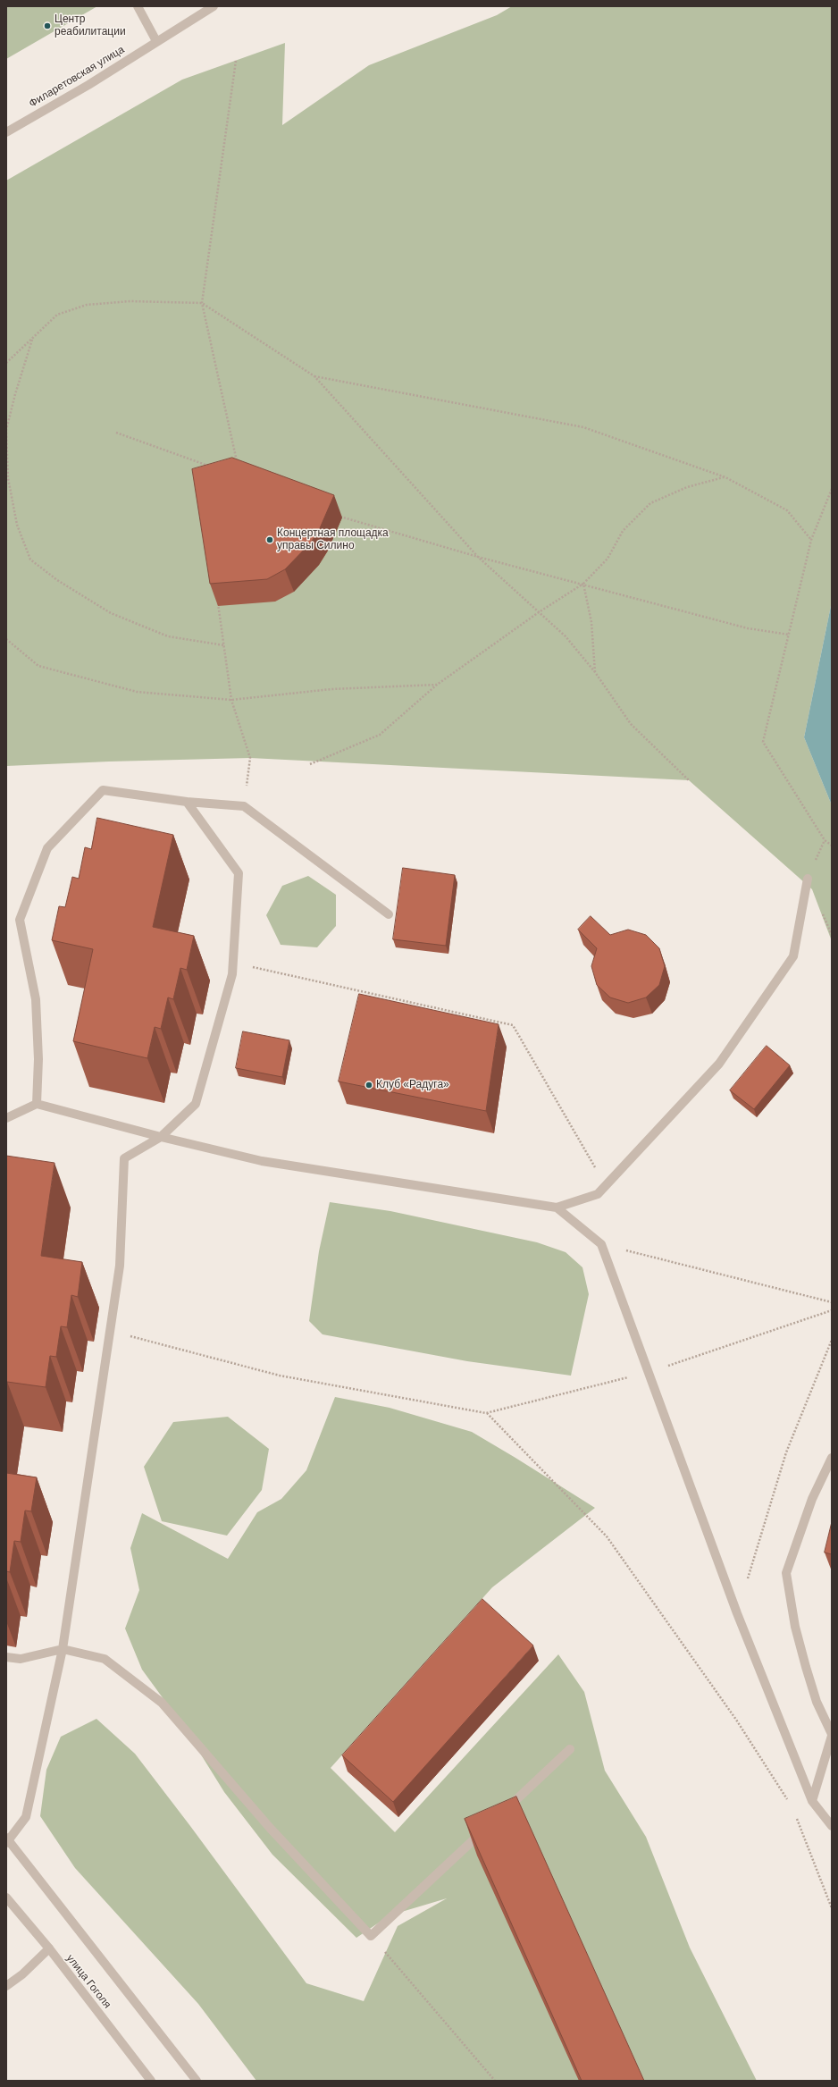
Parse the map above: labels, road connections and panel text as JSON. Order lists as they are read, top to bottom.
{
  "streets": {
    "street": ["Филаретовская улица", "улица Гоголя"]
  },
  "places": ["Центр реабилитации", "Концертная площадка управы Силино", "Клуб «Радуга»"]
}
